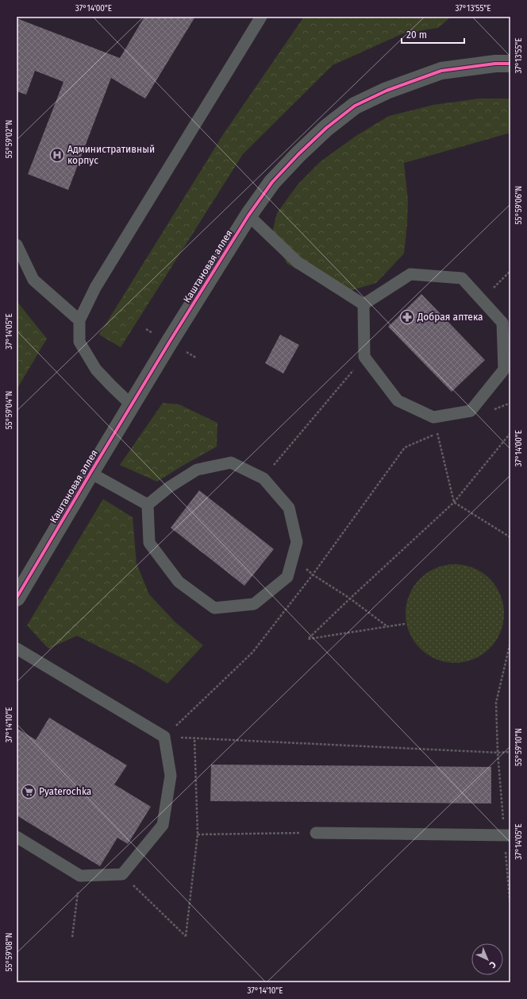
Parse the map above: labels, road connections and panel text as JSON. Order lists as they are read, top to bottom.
{
  "streets": {
    "street": ["Каштановая аллея"]
  },
  "places": {
    "hospital": ["Административный корпус"],
    "pharmacy": ["Добрая аптека"],
    "supermarket": ["Pyaterochka"]
  },
  "scale_bar": "20 m",
  "north": "bottom right",
  "coordinates": [
    "37°14'00\"E",
    "37°13'55\"E",
    "55°59'02\"N",
    "55°59'06\"N",
    "37°14'05\"E",
    "55°59'04\"N",
    "37°14'10\"E",
    "55°59'10\"N",
    "55°59'08\"N"
  ]
}
